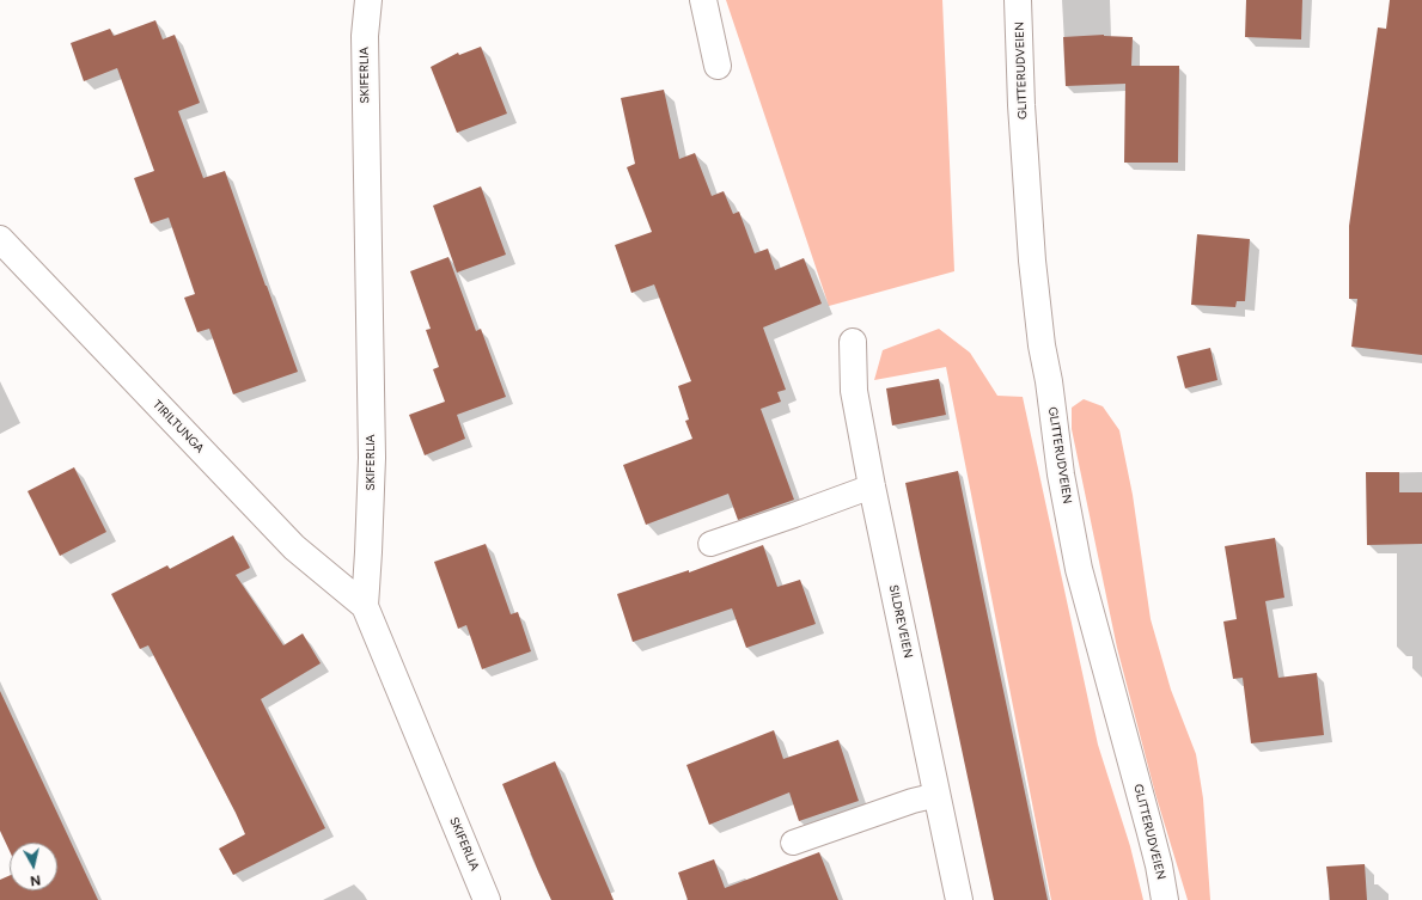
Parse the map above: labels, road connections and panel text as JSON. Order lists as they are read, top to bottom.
{
  "streets": {
    "street": [
      "GLITTERUDVEIEN",
      "SKIFERLIA",
      "TIRILTUNGA",
      "SILDREVEIEN"
    ]
  },
  "crossings": [
    ["SKIFERLIA", "TIRILTUNGA"]
  ],
  "north": "bottom"
}
